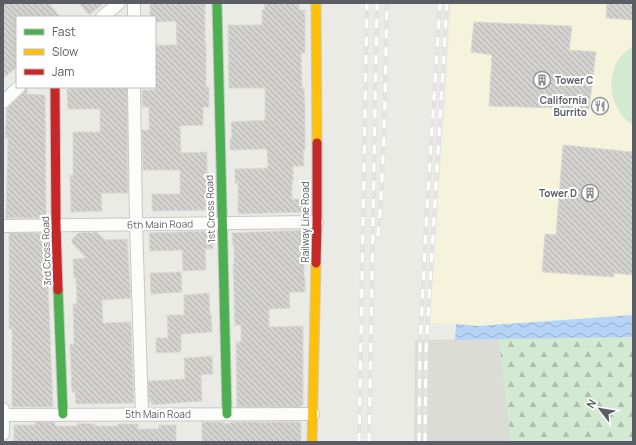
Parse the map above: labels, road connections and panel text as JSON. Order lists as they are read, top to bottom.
{
  "streets": {
    "street": [
      "1st Cross Road",
      "Railway Line Road",
      "6th Main Road",
      "3rd Cross Road",
      "5th Main Road"
    ]
  },
  "crossings": [
    ["1st Cross Road", "6th Main Road"],
    ["1st Cross Road", "5th Main Road"],
    ["Railway Line Road", "6th Main Road"],
    ["Railway Line Road", "5th Main Road"],
    ["6th Main Road", "3rd Cross Road"],
    ["3rd Cross Road", "5th Main Road"]
  ],
  "places": {
    "building": ["Tower C", "Tower D"],
    "restaurant": ["California Burrito"]
  },
  "legend": ["Fast", "Slow", "Jam"],
  "north": "top left"
}
